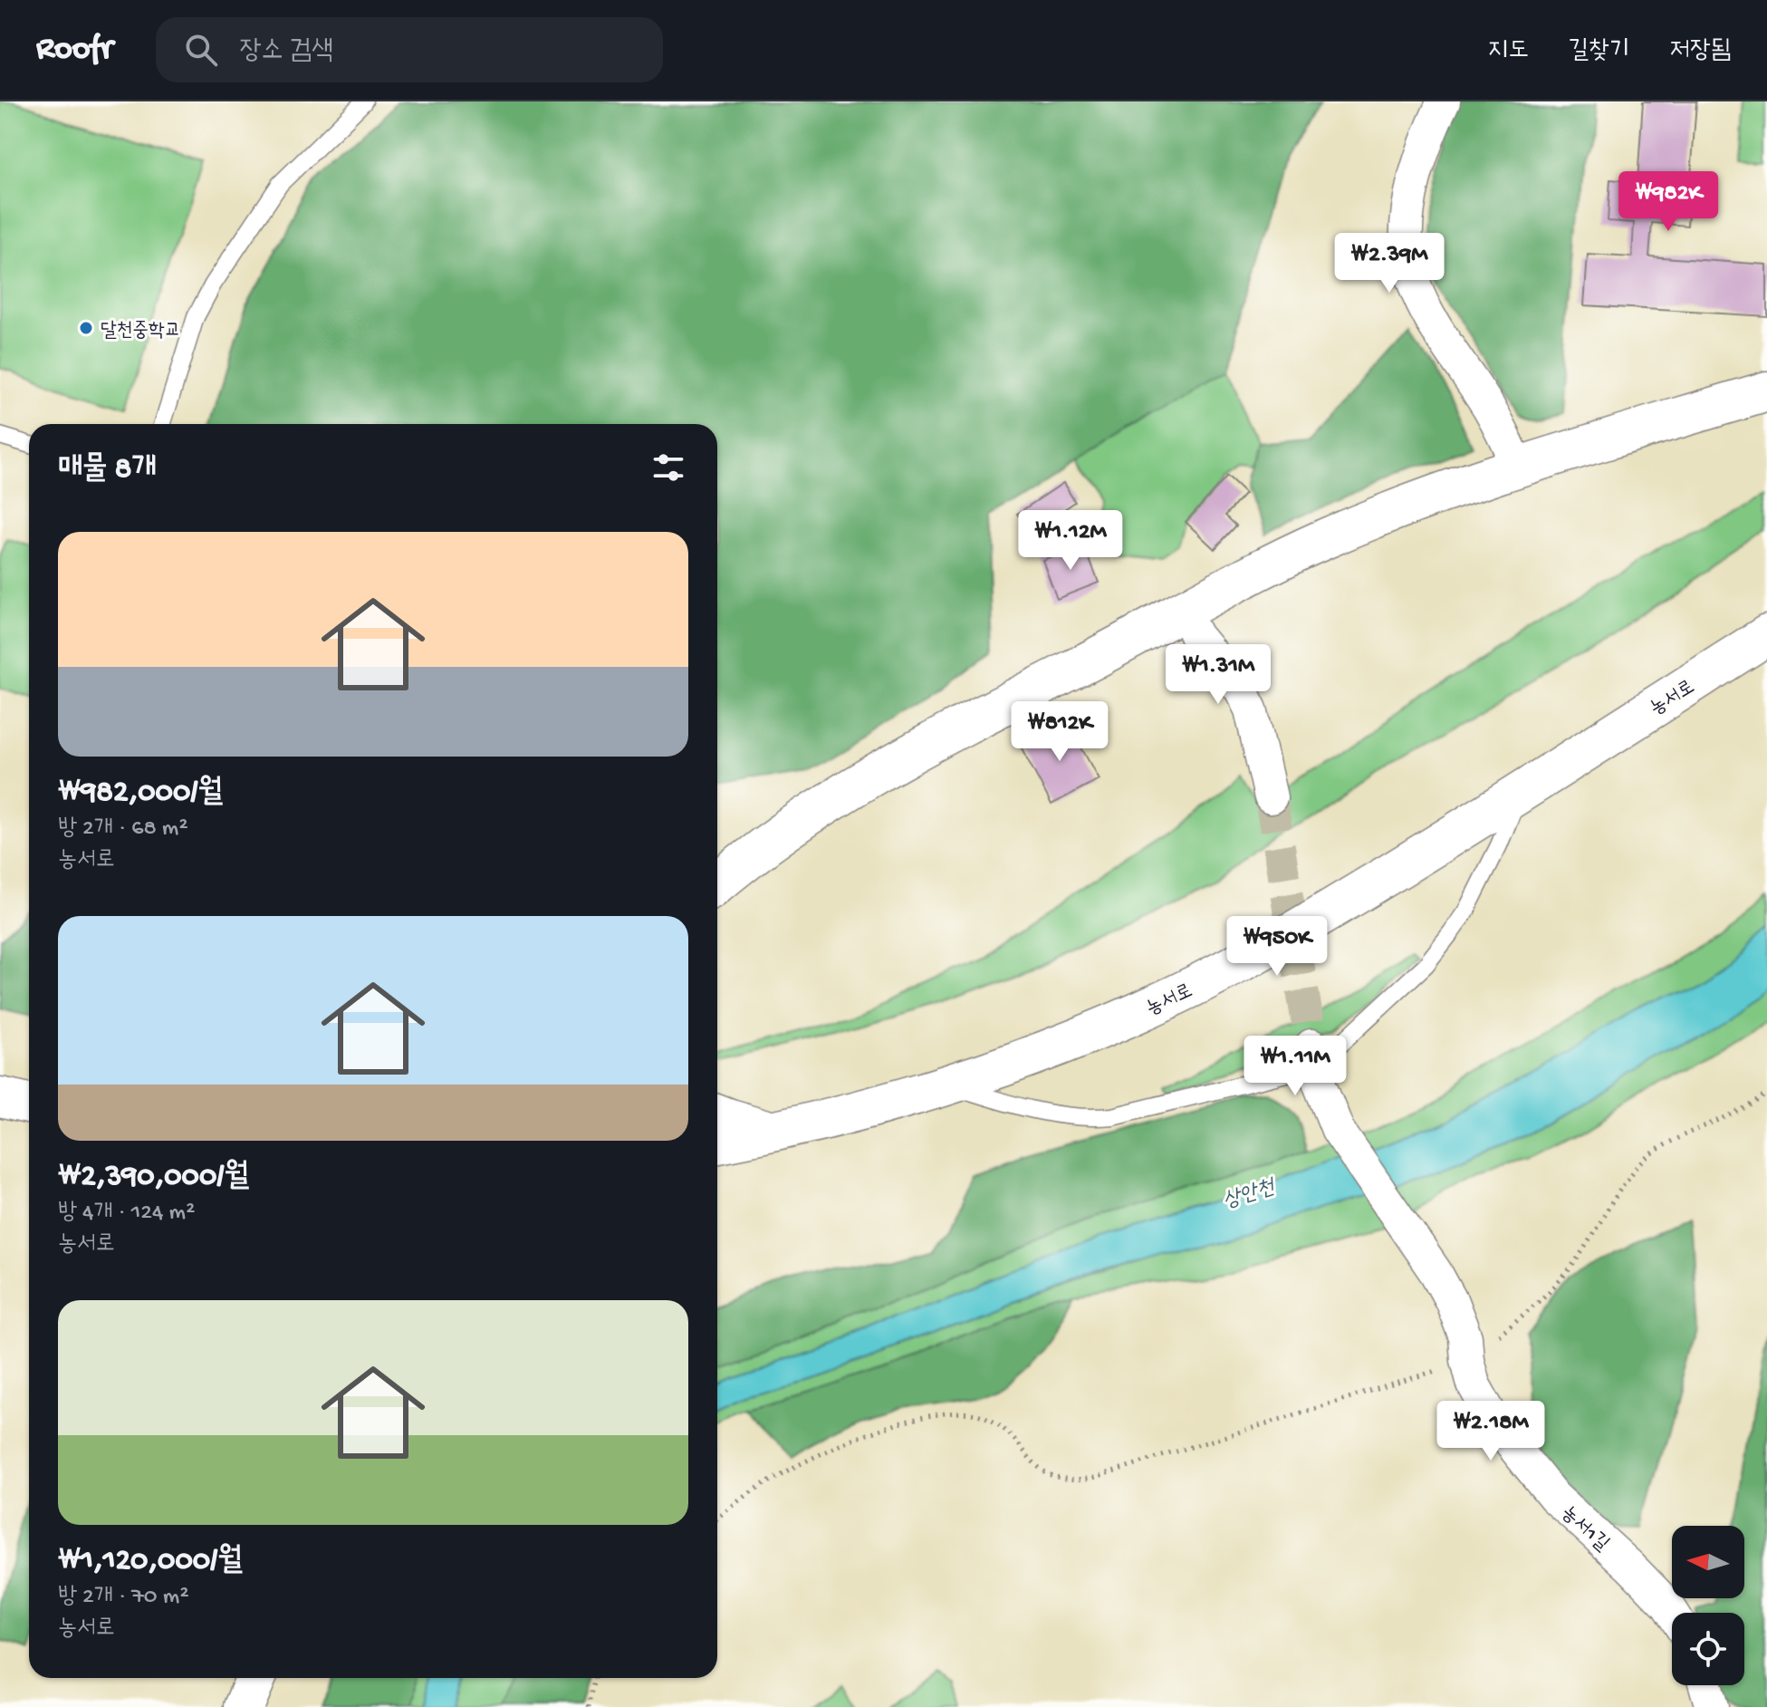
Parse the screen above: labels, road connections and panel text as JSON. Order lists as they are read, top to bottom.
{
  "streets": {
    "street": ["농서로", "농서1길"]
  },
  "water": ["상안천"],
  "places": ["달천중학교"],
  "north": "left",
  "page": {
    "header": "Roofr",
    "search": "장소 검색",
    "nav": ["지도", "길찾기", "저장됨"],
    "price": [
      "₩982K",
      "₩2.39M",
      "₩1.12M",
      "₩1.31M",
      "₩812K",
      "₩950K",
      "₩1.11M",
      "₩2.18M"
    ],
    "heading": "매물 8개",
    "list": [
      {
        "name": "₩982,000/월",
        "note": "방 2개 · 68 m² · 농서로"
      },
      {
        "name": "₩2,390,000/월",
        "note": "방 4개 · 124 m² · 농서로"
      },
      {
        "name": "₩1,120,000/월",
        "note": "방 2개 · 70 m² · 농서로"
      }
    ]
  }
}
